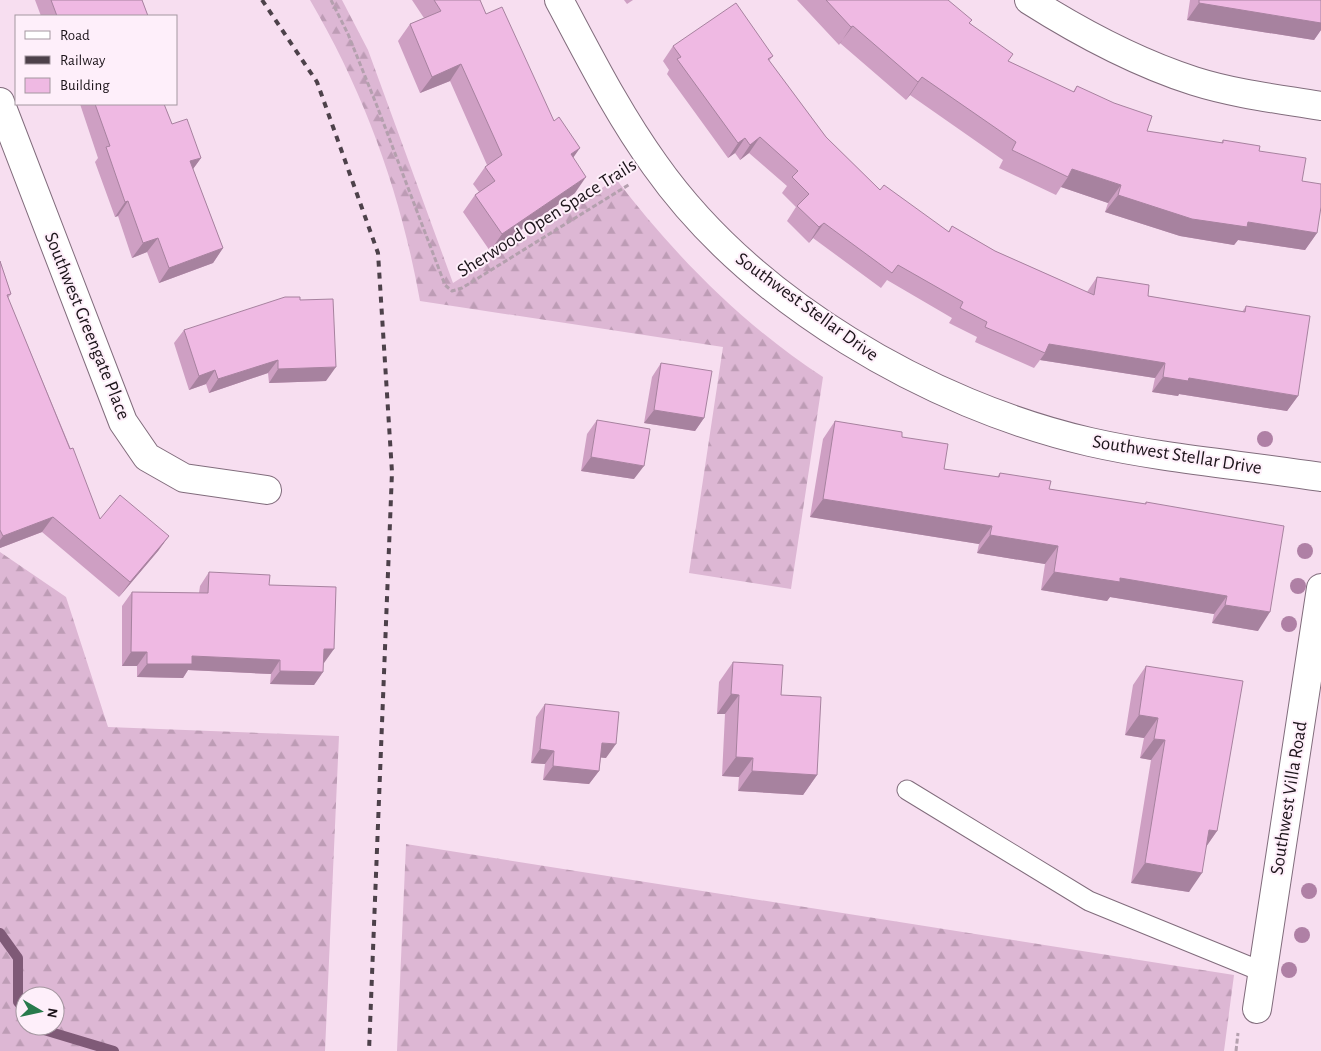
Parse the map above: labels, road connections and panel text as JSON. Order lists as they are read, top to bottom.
{
  "streets": {
    "street": ["Southwest Stellar Drive", "Southwest Greengate Place", "Southwest Villa Road"],
    "path": ["Sherwood Open Space Trails"]
  },
  "crossings": [
    ["Sherwood Open Space Trails", "Southwest Stellar Drive"]
  ],
  "legend": ["Road", "Railway", "Building"],
  "north": "right"
}
